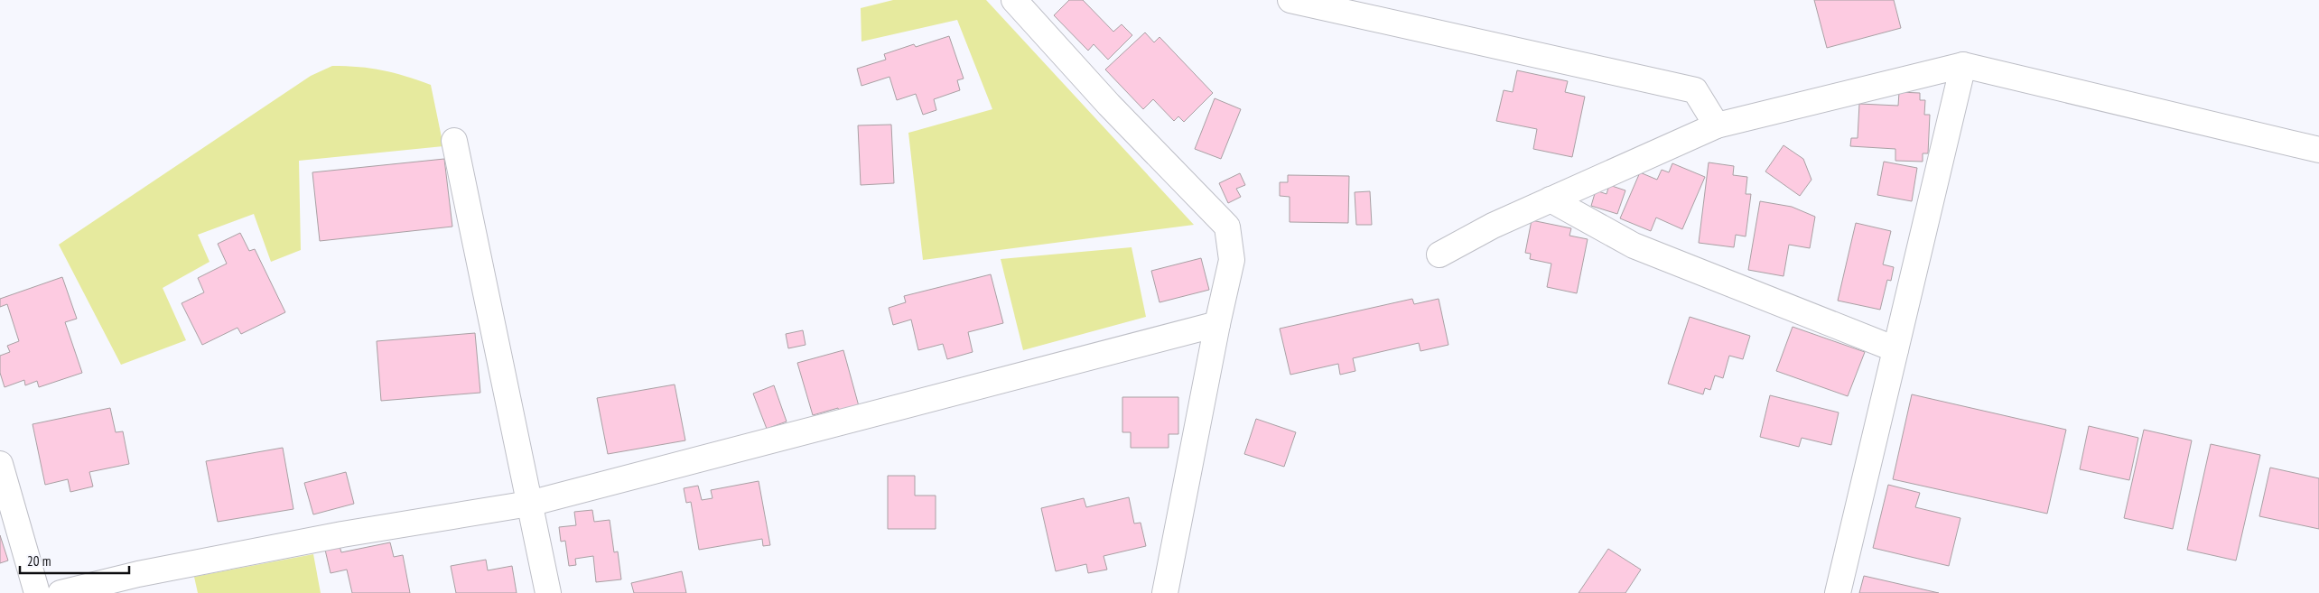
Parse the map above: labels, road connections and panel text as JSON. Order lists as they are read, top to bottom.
{
  "scale_bar": "20 m"
}
